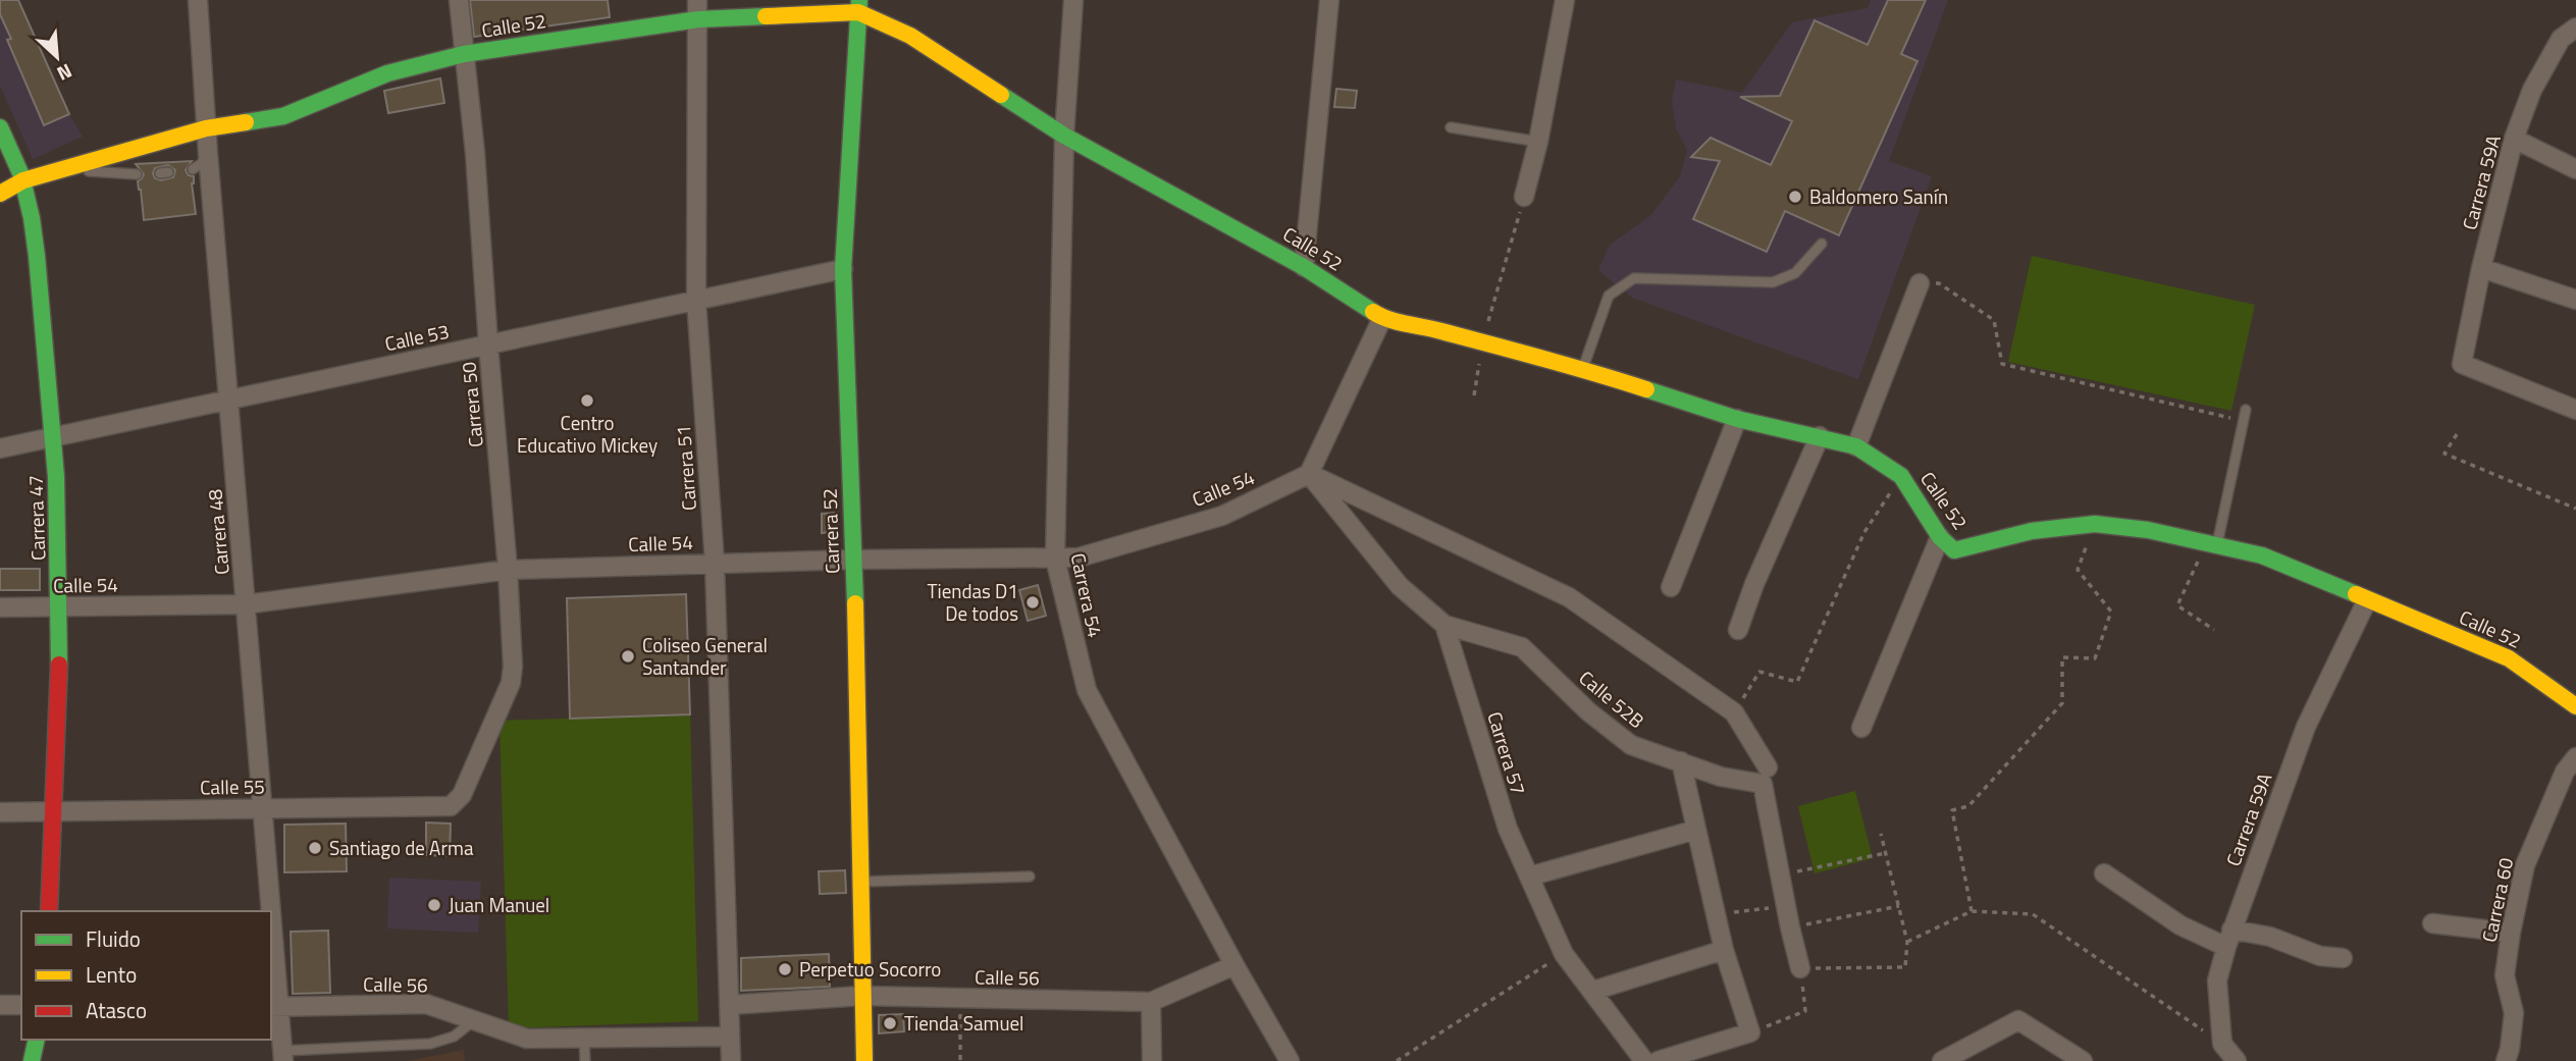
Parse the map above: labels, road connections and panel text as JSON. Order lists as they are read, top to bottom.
{
  "streets": {
    "street": [
      "Calle 52",
      "Carrera 59A",
      "Calle 53",
      "Carrera 50",
      "Carrera 51",
      "Calle 54",
      "Carrera 47",
      "Carrera 52",
      "Carrera 48",
      "Carrera 54",
      "Calle 52B",
      "Carrera 57",
      "Calle 55",
      "Carrera 60",
      "Calle 56"
    ]
  },
  "crossings": [
    ["Calle 52", "Carrera 59A"],
    ["Calle 52", "Carrera 50"],
    ["Calle 52", "Carrera 51"],
    ["Calle 52", "Carrera 47"],
    ["Calle 52", "Carrera 52"],
    ["Calle 52", "Carrera 48"],
    ["Calle 52", "Carrera 54"],
    ["Calle 53", "Carrera 50"],
    ["Calle 53", "Carrera 51"],
    ["Calle 53", "Carrera 47"],
    ["Calle 53", "Carrera 52"],
    ["Calle 53", "Carrera 48"],
    ["Carrera 50", "Calle 54"],
    ["Carrera 50", "Calle 55"],
    ["Carrera 51", "Calle 54"],
    ["Carrera 51", "Calle 56"],
    ["Calle 54", "Carrera 47"],
    ["Calle 54", "Carrera 52"],
    ["Calle 54", "Carrera 48"],
    ["Calle 54", "Carrera 54"],
    ["Carrera 47", "Calle 55"],
    ["Carrera 52", "Calle 56"],
    ["Carrera 48", "Calle 55"],
    ["Carrera 48", "Calle 56"],
    ["Carrera 54", "Calle 56"],
    ["Calle 52B", "Carrera 57"]
  ],
  "places": [
    "Baldomero Sanín",
    "Centro Educativo Mickey",
    "Tiendas D1 De todos",
    "Coliseo General Santander",
    "Santiago de Arma",
    "Juan Manuel",
    "Perpetuo Socorro",
    "Tienda Samuel"
  ],
  "legend": ["Fluido", "Lento", "Atasco"],
  "north": "bottom right"
}
